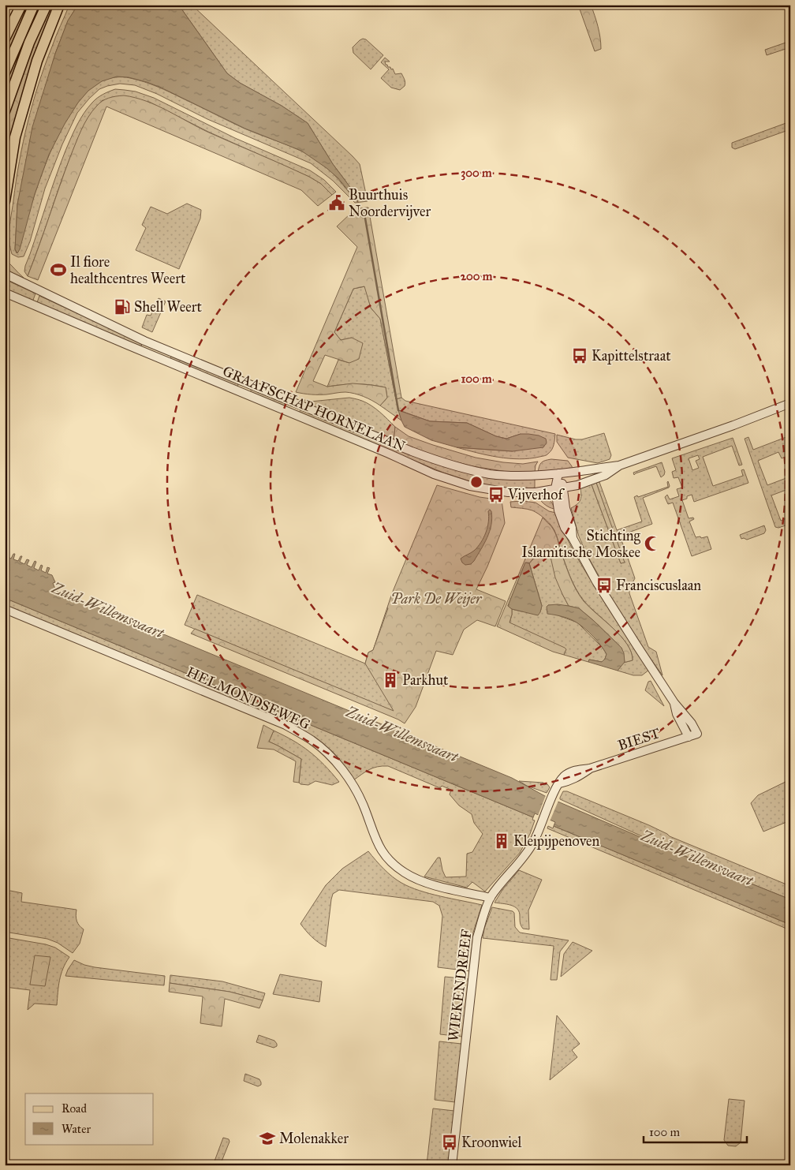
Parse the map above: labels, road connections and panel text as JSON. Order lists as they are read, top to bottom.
{
  "streets": {
    "street": [
      "GRAAFSCHAP HORNELAAN",
      "HELMONDSEWEG",
      "BIEST",
      "WIEKENDREEF"
    ]
  },
  "crossings": [
    ["HELMONDSEWEG", "WIEKENDREEF"],
    ["BIEST", "WIEKENDREEF"]
  ],
  "water": ["Zuid-Willemsvaart"],
  "parks": ["Park De Weijer"],
  "places": {
    "public building": ["Buurthuis Noordervijver"],
    "sports": ["Il fiore healthcentres Weert"],
    "fuel station": ["Shell Weert"],
    "bus stop": [
      "Kapittelstraat",
      "Vijverhof",
      "Franciscuslaan",
      "Kroonwiel"
    ],
    "mosque": ["Stichting Islamitische Moskee"],
    "building": ["Parkhut", "Kleipijpenoven"],
    "school or university": ["Molenakker"]
  },
  "legend": ["Road", "Water"],
  "scale_bar": "100 m",
  "rings": ["300 m", "200 m", "100 m"]
}
